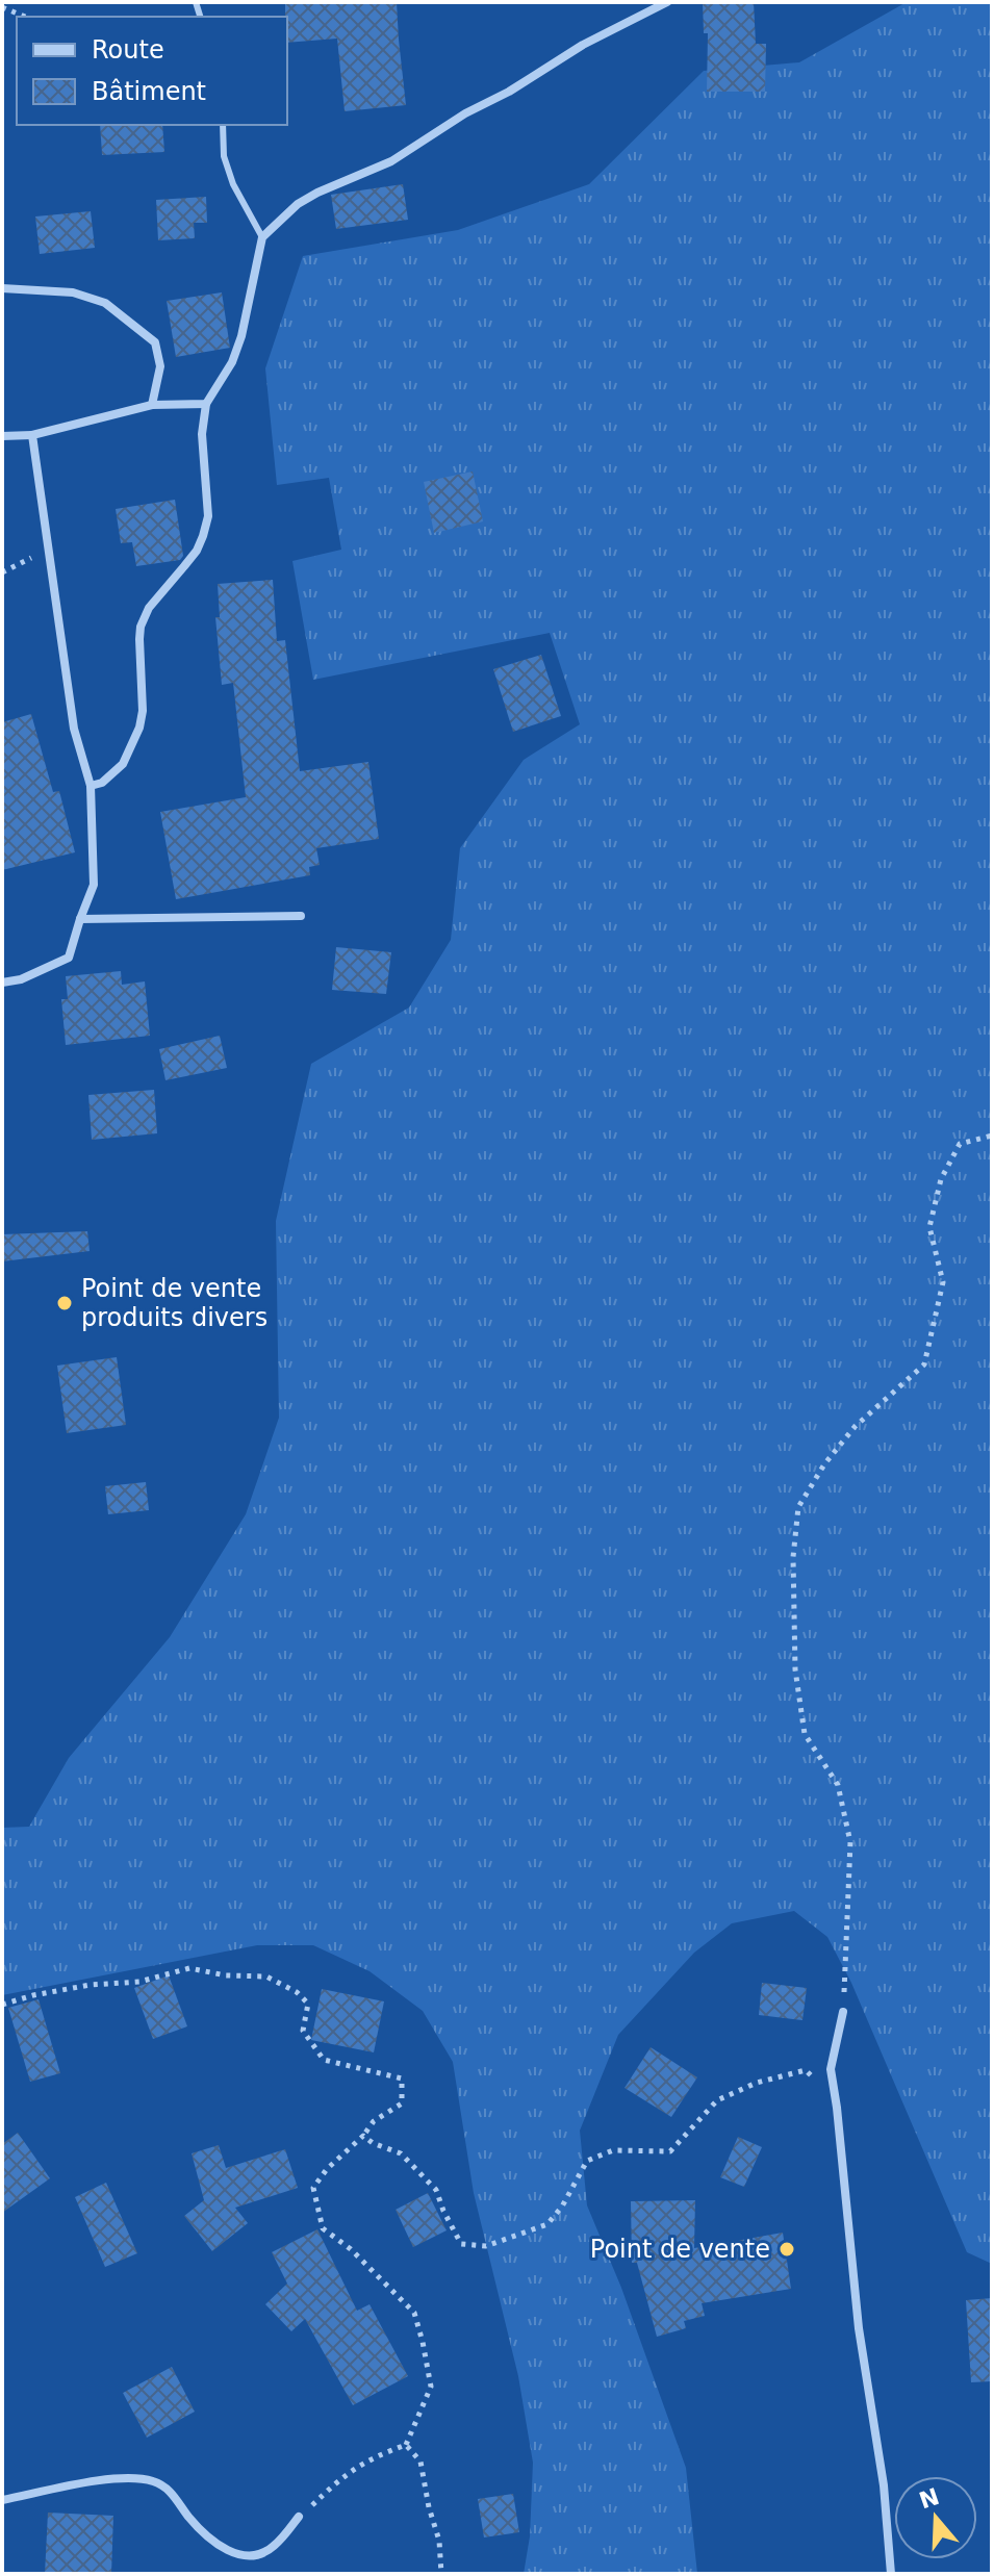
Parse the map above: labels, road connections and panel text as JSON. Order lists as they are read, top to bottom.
{
  "places": ["Point de vente produits divers", "Point de vente"],
  "legend": ["Route", "Bâtiment"],
  "north": "top"
}
